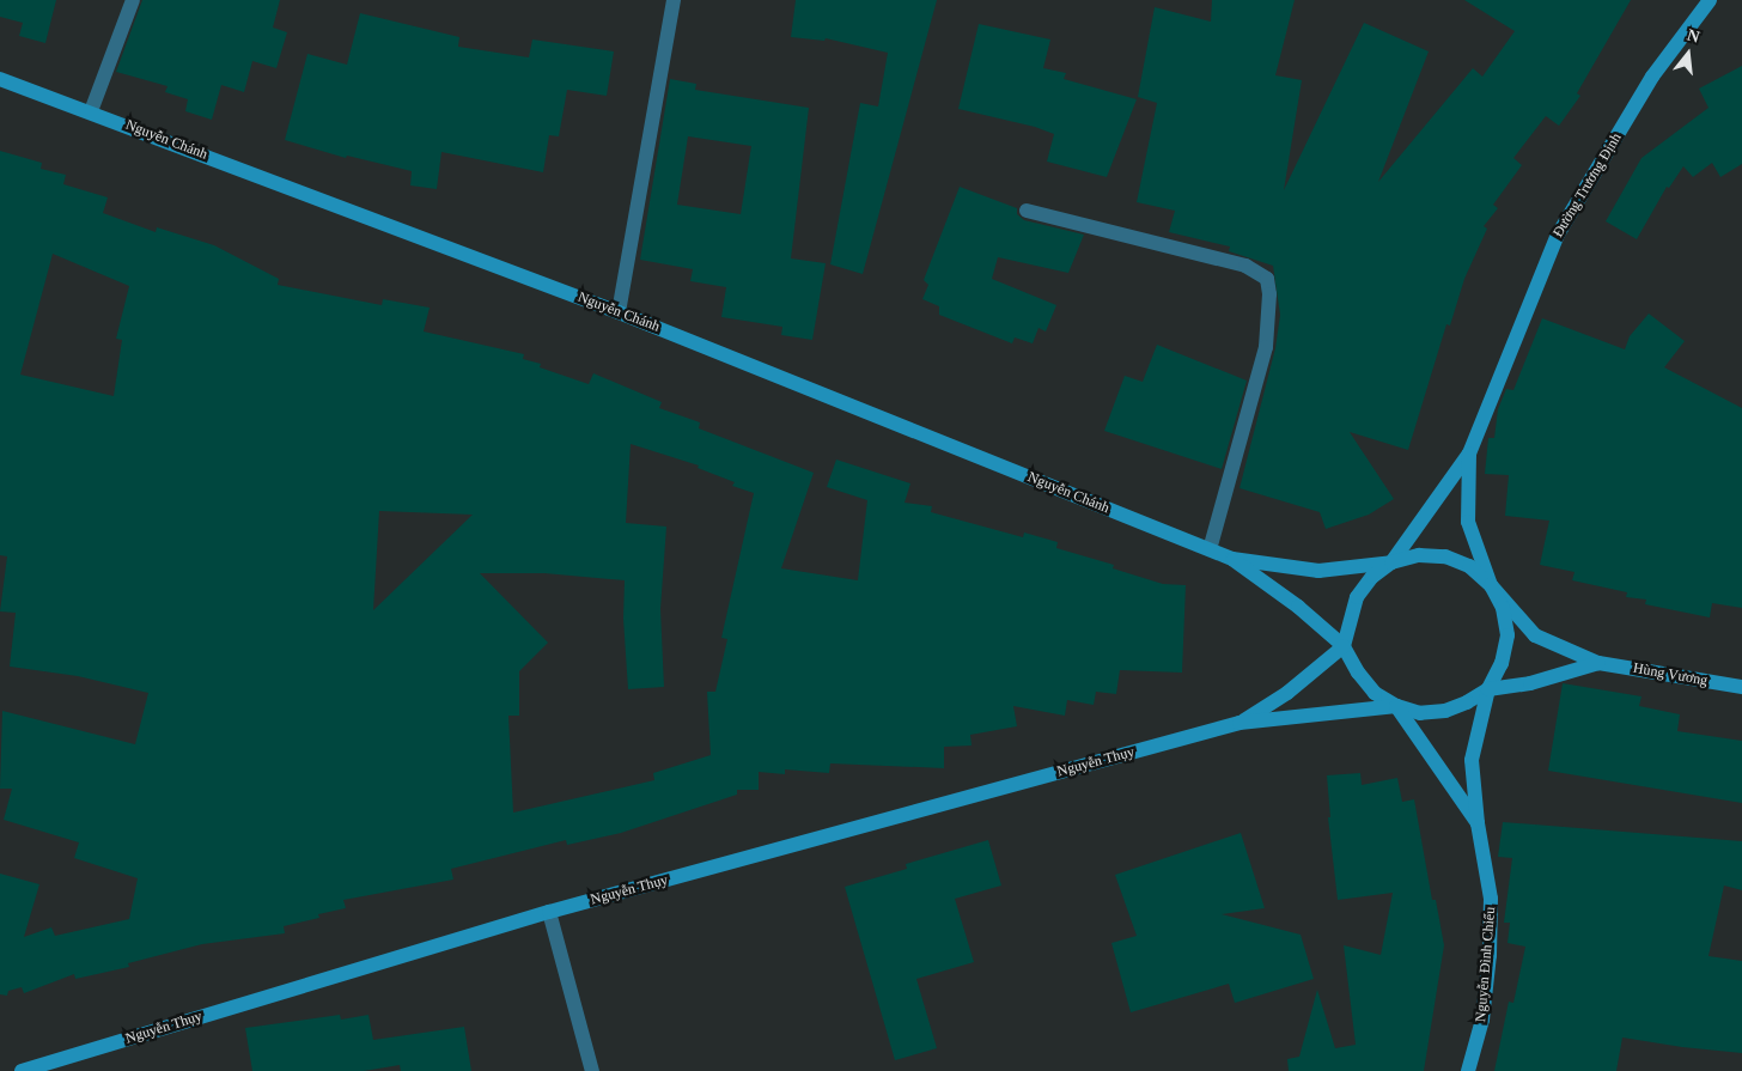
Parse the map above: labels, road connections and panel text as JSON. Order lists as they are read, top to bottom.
{
  "streets": {
    "street": [
      "Nguyễn Chánh",
      "Đường Trương Định",
      "Hùng Vương",
      "Nguyễn Thụy",
      "Nguyễn Đình Chiểu"
    ]
  },
  "crossings": [
    ["Đường Trương Định", "Nguyễn Đình Chiểu"]
  ],
  "north": "top"
}
